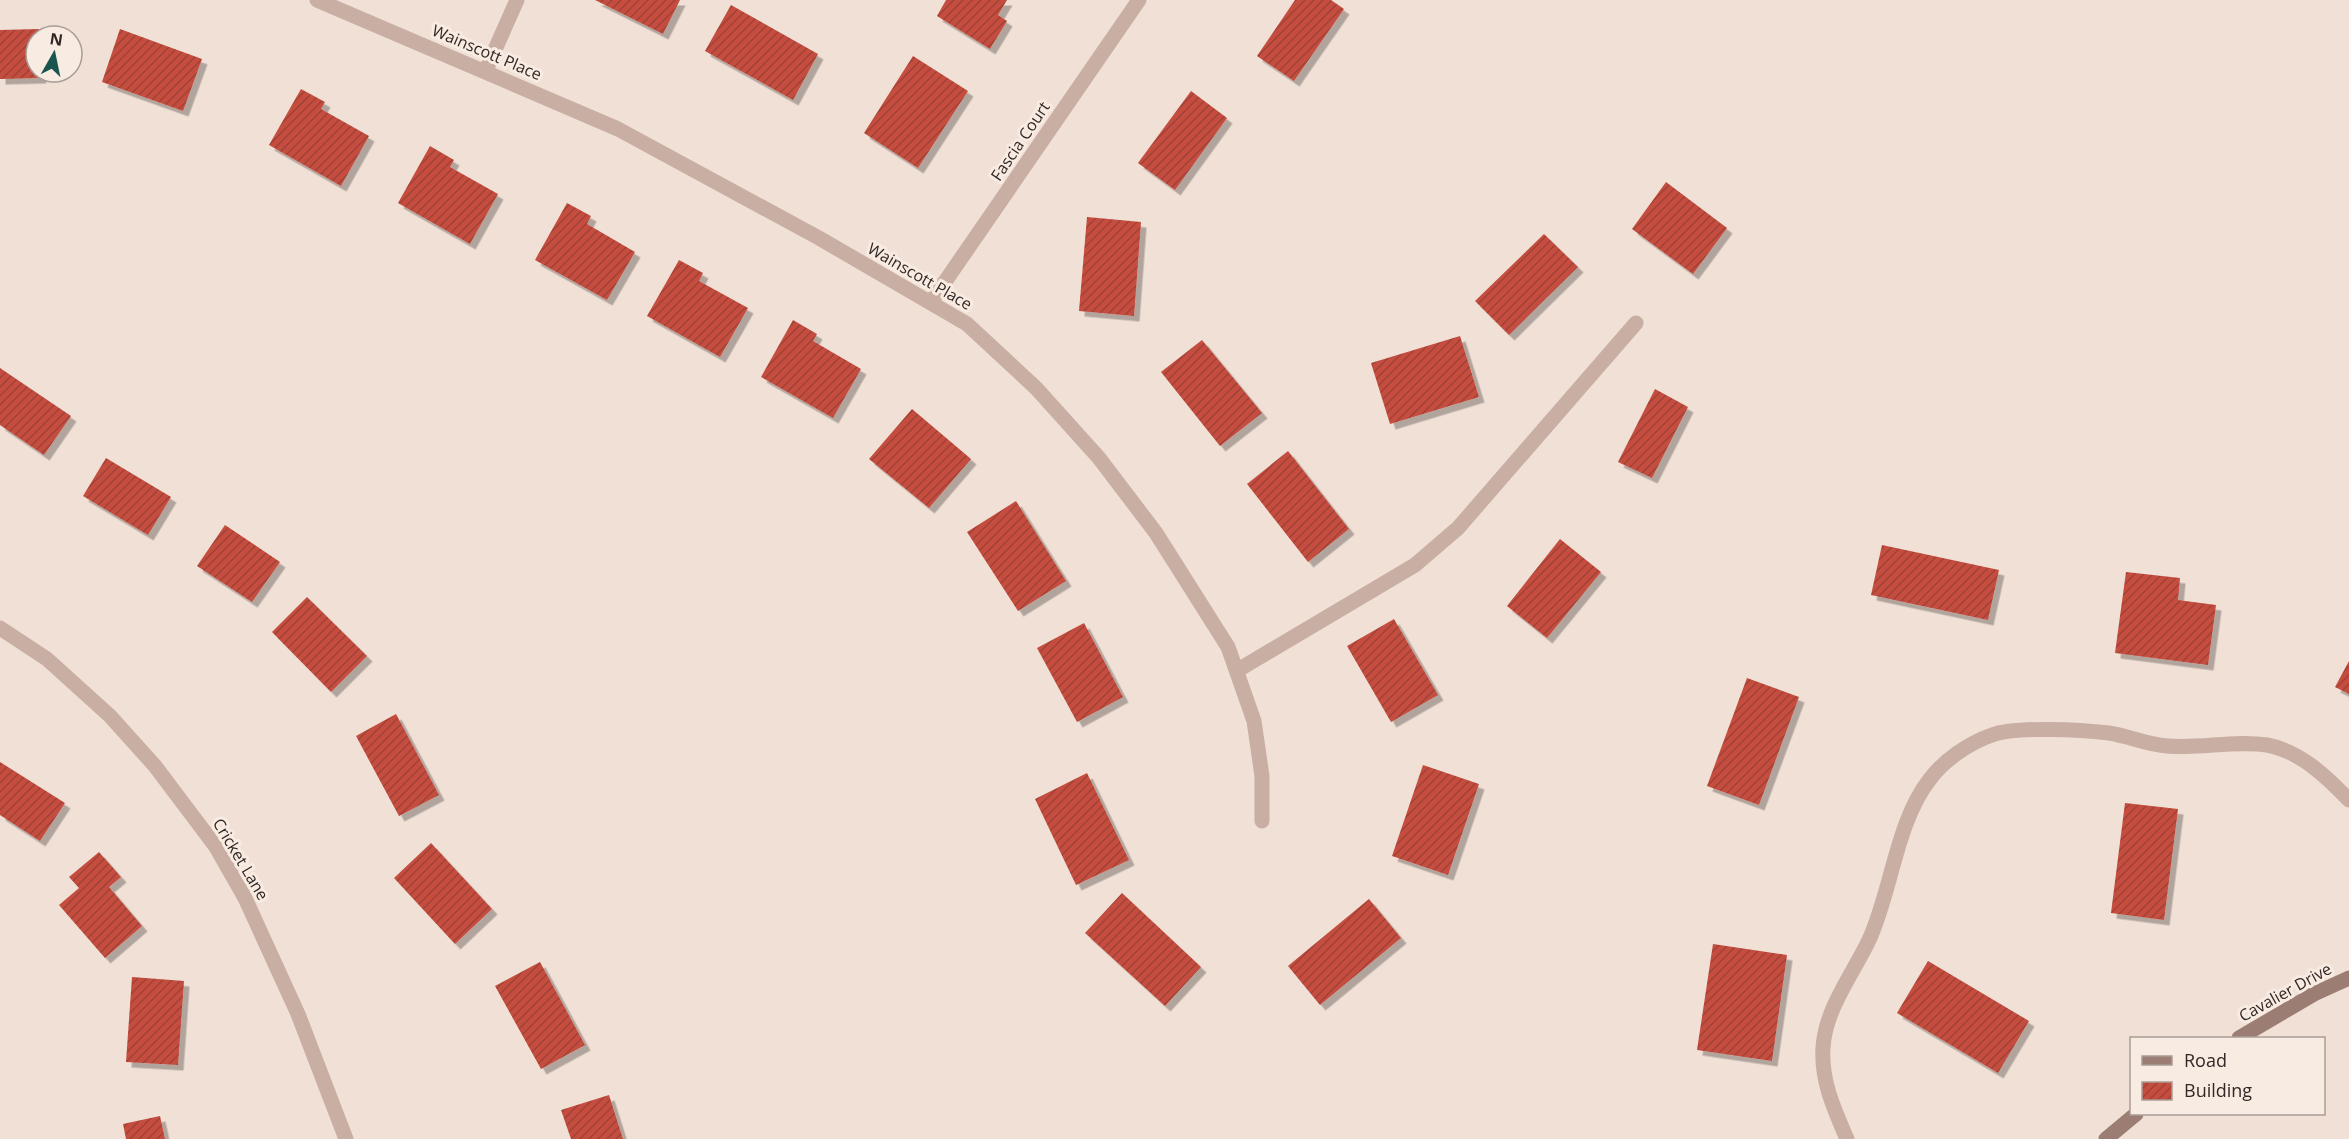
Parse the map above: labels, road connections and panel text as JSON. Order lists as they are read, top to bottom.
{
  "streets": {
    "street": [
      "Wainscott Place",
      "Fascia Court",
      "Cricket Lane",
      "Cavalier Drive"
    ]
  },
  "crossings": [
    ["Wainscott Place", "Fascia Court"]
  ],
  "legend": ["Road", "Building"],
  "north": "top"
}
